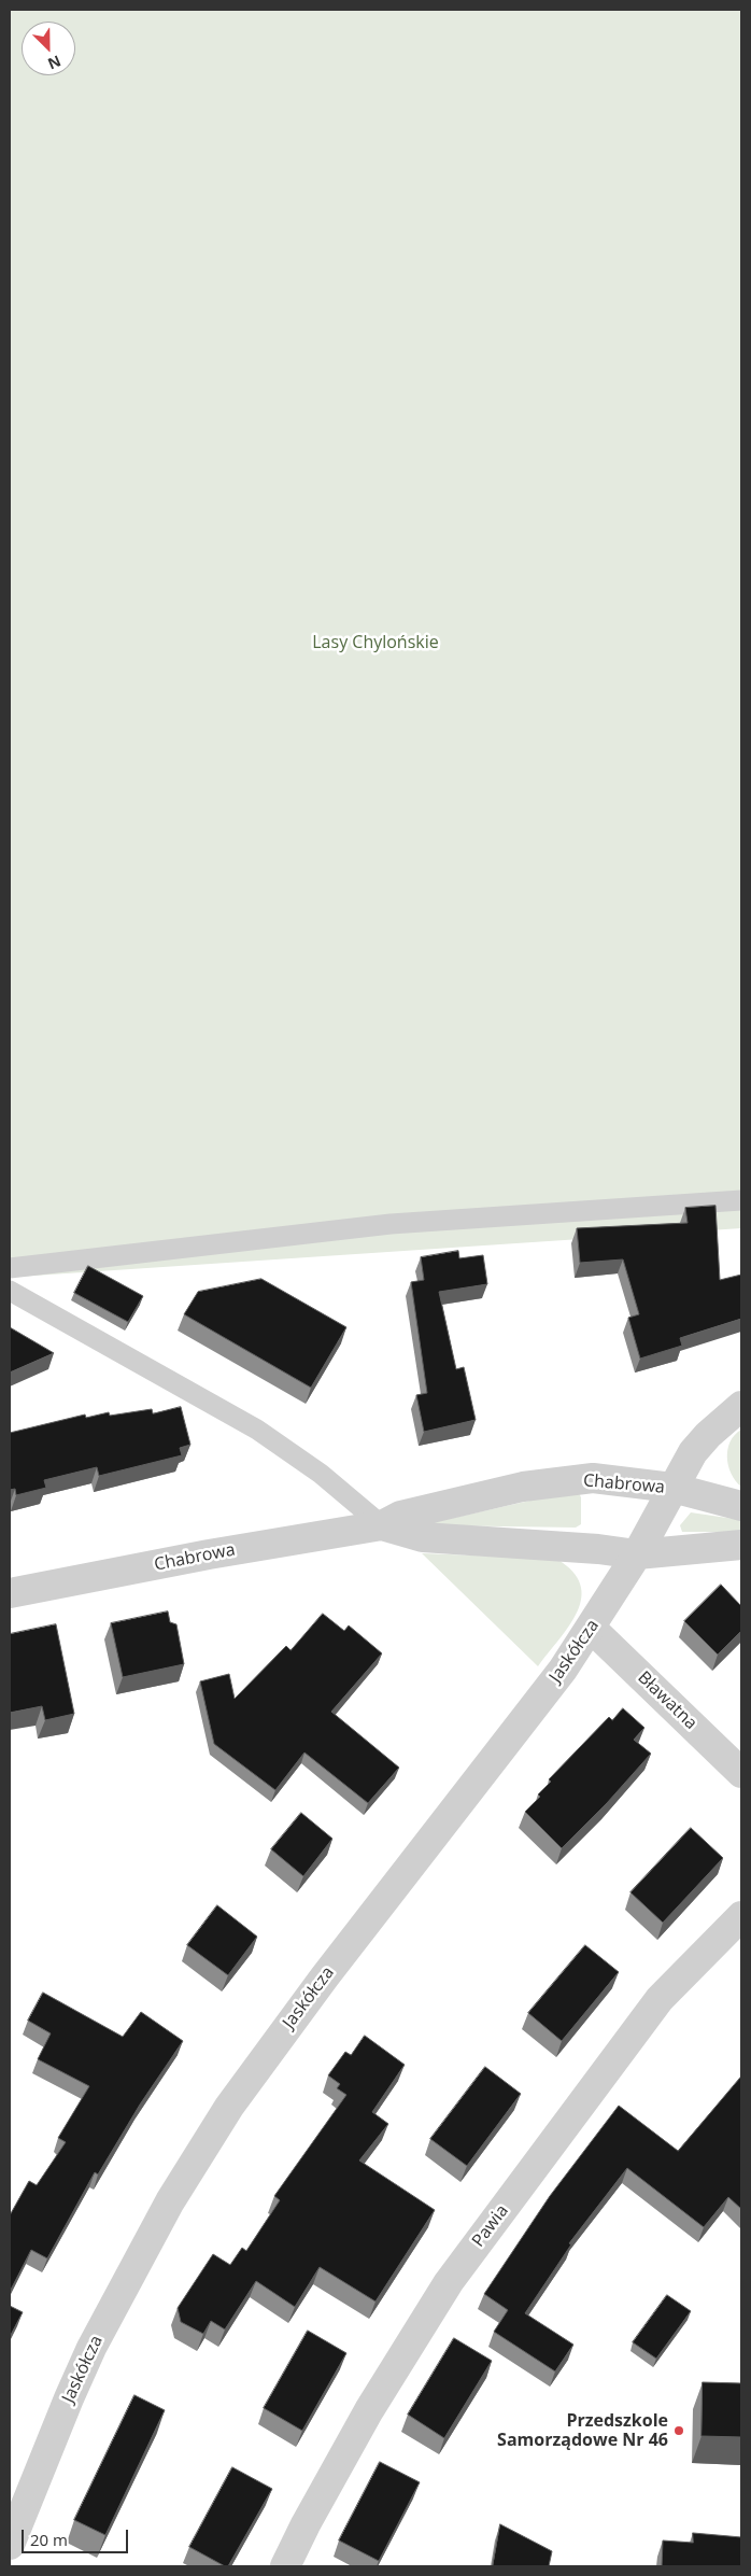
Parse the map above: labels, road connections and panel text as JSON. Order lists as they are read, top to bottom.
{
  "streets": {
    "street": [
      "Chabrowa",
      "Jaskółcza",
      "Bławatna",
      "Pawia"
    ]
  },
  "crossings": [
    ["Chabrowa", "Jaskółcza"],
    ["Jaskółcza", "Bławatna"]
  ],
  "parks": ["Lasy Chylońskie"],
  "places": ["Przedszkole Samorządowe Nr 46"],
  "scale_bar": "20 m",
  "north": "bottom right"
}
